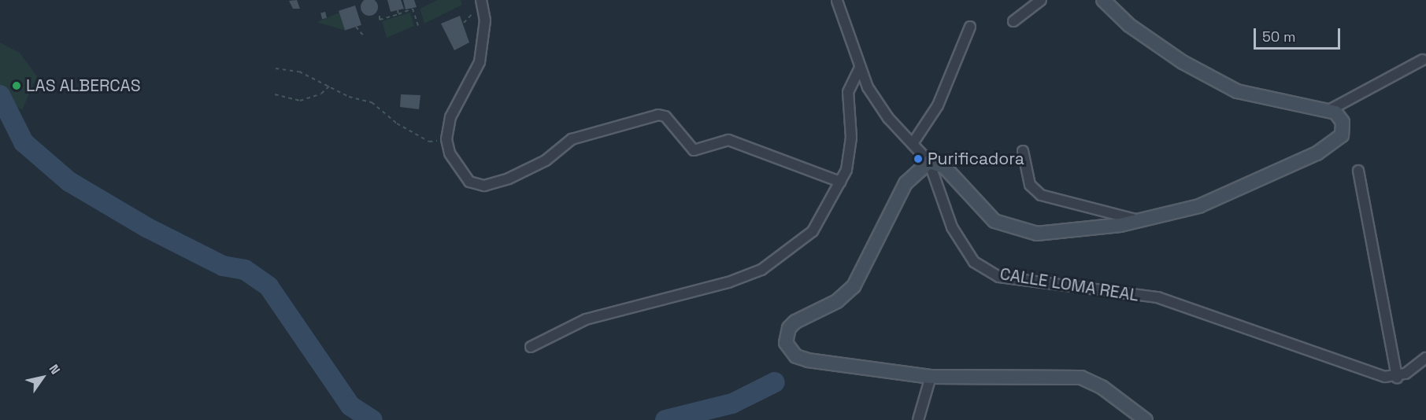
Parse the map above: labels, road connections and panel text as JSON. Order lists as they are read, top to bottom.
{
  "streets": {
    "street": ["CALLE LOMA REAL"]
  },
  "places": ["LAS ALBERCAS", "Purificadora"],
  "scale_bar": "50 m",
  "north": "top right"
}
